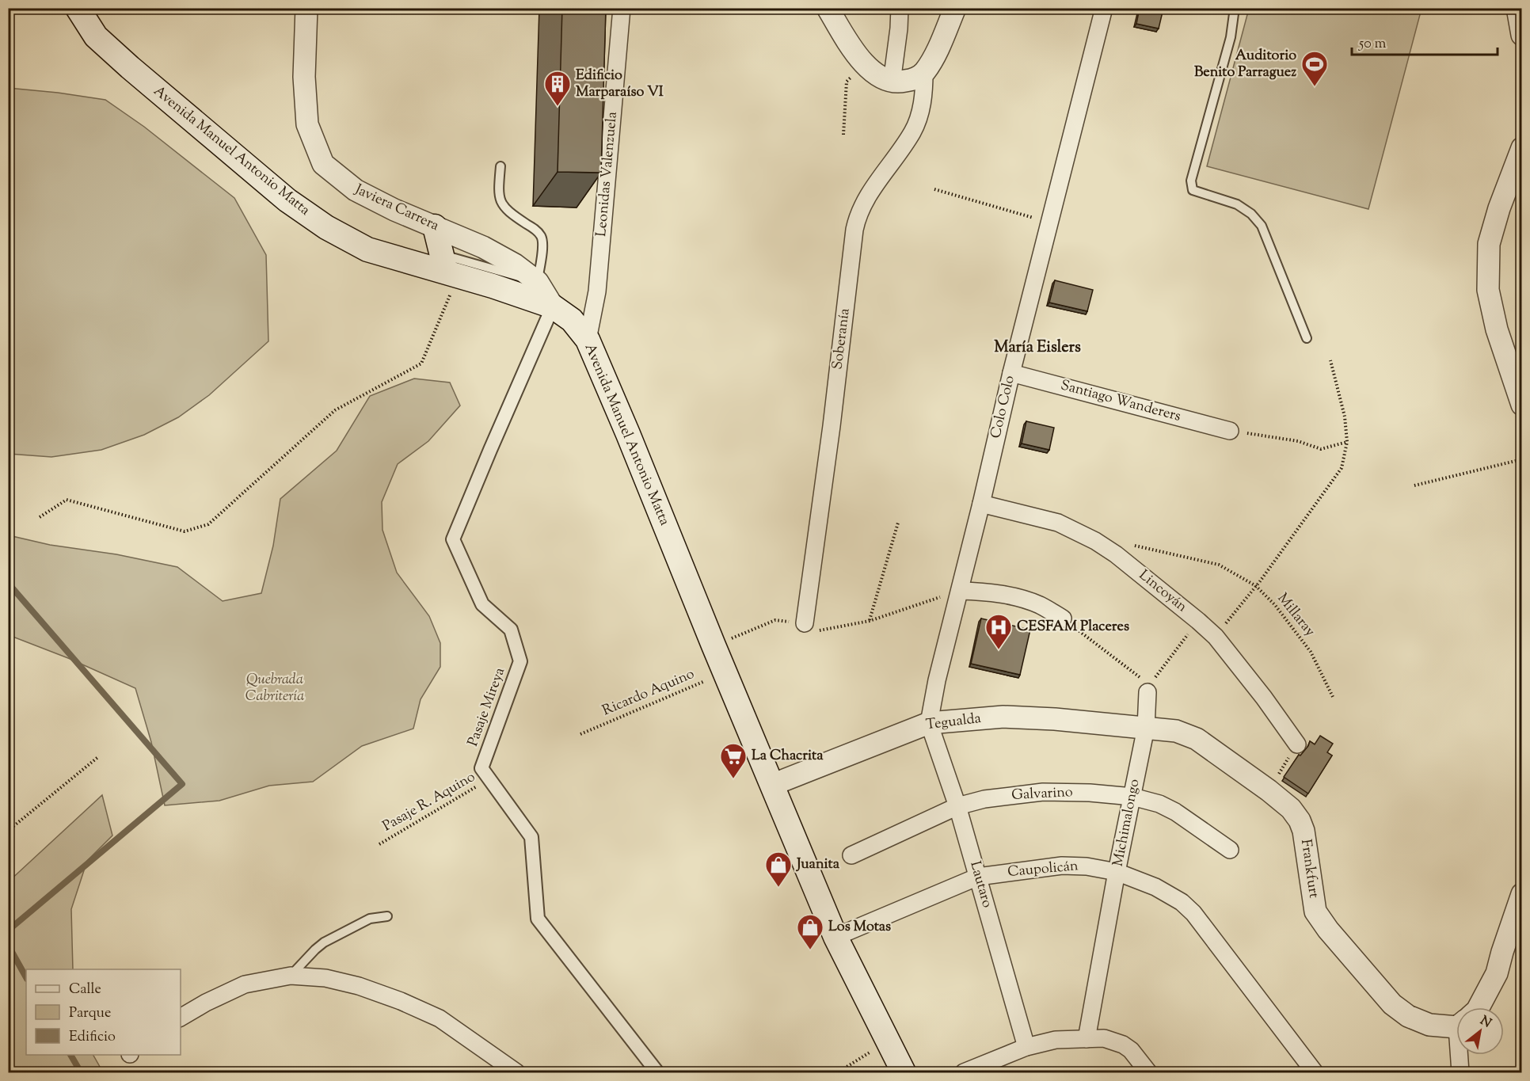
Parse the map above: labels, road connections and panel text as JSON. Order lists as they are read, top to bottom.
{
  "streets": {
    "main road": ["Avenida Manuel Antonio Matta"],
    "street": [
      "Leonidas Valenzuela",
      "Javiera Carrera",
      "Soberanía",
      "Santiago Wanderers",
      "Colo Colo",
      "Lincoyán",
      "Pasaje Mireya",
      "Tegualda",
      "Galvarino",
      "Michimalongo",
      "Frankfurt",
      "Caupolicán",
      "Lautaro"
    ],
    "path": ["Millaray", "Ricardo Aquino", "Pasaje R. Aquino"]
  },
  "crossings": [
    ["Avenida Manuel Antonio Matta", "Leonidas Valenzuela"],
    ["Avenida Manuel Antonio Matta", "Javiera Carrera"],
    ["Avenida Manuel Antonio Matta", "Ricardo Aquino"],
    ["Avenida Manuel Antonio Matta", "Pasaje Mireya"],
    ["Avenida Manuel Antonio Matta", "Tegualda"],
    ["Avenida Manuel Antonio Matta", "Caupolicán"],
    ["Javiera Carrera", "Pasaje Mireya"],
    ["Santiago Wanderers", "Colo Colo"],
    ["Colo Colo", "Lincoyán"],
    ["Colo Colo", "Tegualda"],
    ["Colo Colo", "Lautaro"],
    ["Pasaje Mireya", "Pasaje R. Aquino"],
    ["Tegualda", "Michimalongo"],
    ["Tegualda", "Frankfurt"],
    ["Tegualda", "Lautaro"],
    ["Galvarino", "Michimalongo"],
    ["Galvarino", "Lautaro"],
    ["Michimalongo", "Frankfurt"],
    ["Michimalongo", "Caupolicán"],
    ["Caupolicán", "Lautaro"]
  ],
  "districts": ["María Eislers"],
  "parks": ["Quebrada Cabritería"],
  "places": {
    "sports": ["Auditorio Benito Parraguez"],
    "building": ["Edificio Marparaíso VI"],
    "hospital": ["CESFAM Placeres"],
    "supermarket": ["La Chacrita"],
    "shop": ["Juanita", "Los Motas"]
  },
  "legend": ["Calle", "Parque", "Edificio"],
  "scale_bar": "50 m",
  "north": "top right"
}
